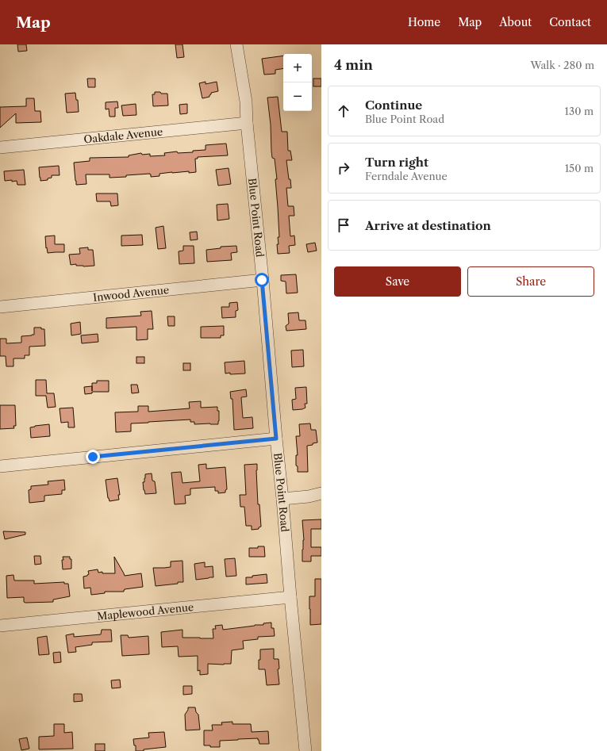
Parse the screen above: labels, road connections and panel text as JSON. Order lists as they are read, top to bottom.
{
  "streets": {
    "street": [
      "Oakdale Avenue",
      "Blue Point Road",
      "Inwood Avenue",
      "Maplewood Avenue"
    ]
  },
  "crossings": [
    ["Oakdale Avenue", "Blue Point Road"],
    ["Blue Point Road", "Inwood Avenue"],
    ["Blue Point Road", "Maplewood Avenue"]
  ],
  "page": {
    "header": "Map",
    "nav": [
      "Home",
      "Map",
      "About",
      "Contact"
    ],
    "heading": ["4 min", "Walk · 280 m"],
    "map_buttons": ["+", "−"],
    "list": [
      ["Continue", "Blue Point Road", "130 m"],
      ["Turn right", "Ferndale Avenue", "150 m"],
      "Arrive at destination"
    ],
    "buttons": ["Save", "Share"]
  }
}
